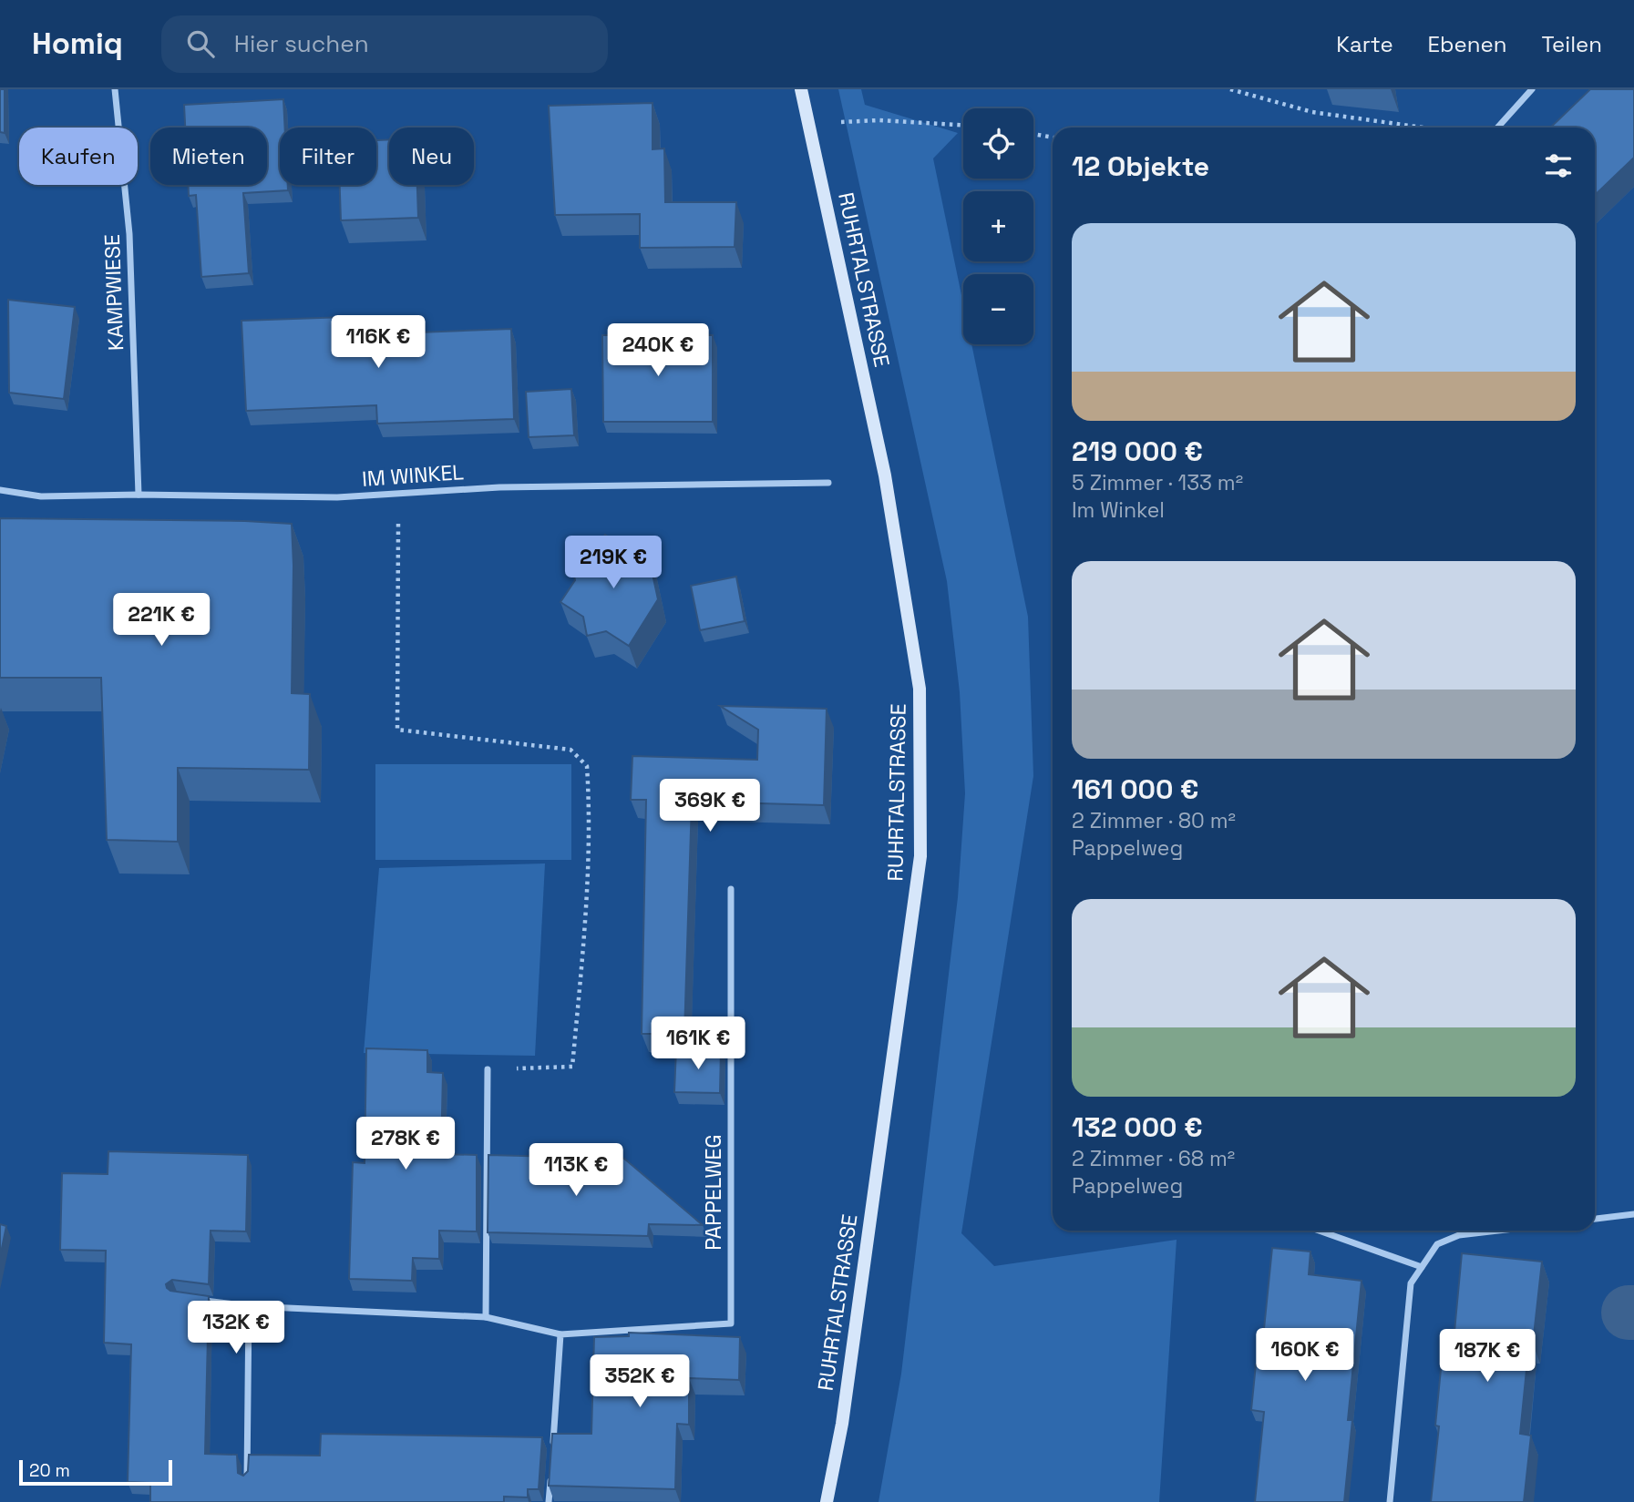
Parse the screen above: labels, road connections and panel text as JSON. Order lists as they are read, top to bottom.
{
  "streets": {
    "main road": ["RUHRTALSTRASSE"],
    "street": ["KAMPWIESE", "IM WINKEL", "PAPPELWEG"]
  },
  "crossings": [
    ["KAMPWIESE", "IM WINKEL"]
  ],
  "scale_bar": "20 m",
  "page": {
    "header": "Homiq",
    "search": "Hier suchen",
    "nav": ["Karte", "Ebenen", "Teilen"],
    "map_buttons": ["+", "−"],
    "chip": [
      "Kaufen",
      "Mieten",
      "Filter",
      "Neu"
    ],
    "heading": "12 Objekte",
    "list": [
      {
        "name": "219 000 €",
        "note": "5 Zimmer · 133 m² · Im Winkel"
      },
      {
        "name": "161 000 €",
        "note": "2 Zimmer · 80 m² · Pappelweg"
      },
      {
        "name": "132 000 €",
        "note": "2 Zimmer · 68 m² · Pappelweg"
      }
    ],
    "price": [
      "116K €",
      "240K €",
      "219K €",
      "221K €",
      "369K €",
      "161K €",
      "278K €",
      "113K €",
      "132K €",
      "160K €",
      "187K €",
      "352K €"
    ],
    "scale": "20 m"
  }
}
